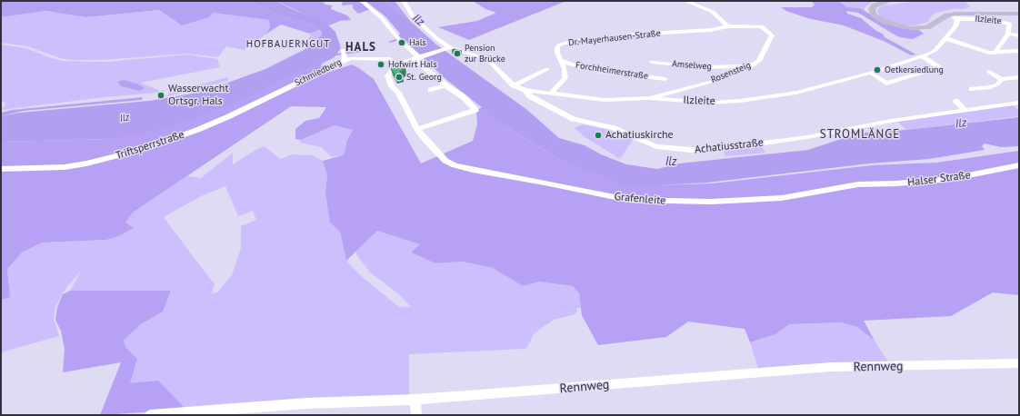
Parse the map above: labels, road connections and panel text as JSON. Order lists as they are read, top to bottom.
{
  "streets": {
    "street": [
      "Ilzleite",
      "Dr.-Mayerhausen-Straße",
      "Amselweg",
      "Forchheimerstraße",
      "Schmiedberg",
      "Rosensteig",
      "Triftsperrstraße",
      "Achatiusstraße",
      "Halser Straße",
      "Grafenleite",
      "Rennweg"
    ]
  },
  "crossings": [
    ["Ilzleite", "Dr.-Mayerhausen-Straße"],
    ["Ilzleite", "Rosensteig"],
    ["Ilzleite", "Achatiusstraße"],
    ["Dr.-Mayerhausen-Straße", "Forchheimerstraße"],
    ["Dr.-Mayerhausen-Straße", "Rosensteig"],
    ["Amselweg", "Rosensteig"],
    ["Schmiedberg", "Triftsperrstraße"],
    ["Schmiedberg", "Grafenleite"],
    ["Halser Straße", "Grafenleite"]
  ],
  "districts": ["HOFBAUERNGUT", "HALS", "STROMLÄNGE"],
  "water": ["Ilz"],
  "places": [
    "Hals",
    "Pension zur Brücke",
    "Hofwirt Hals",
    "Oetkersiedlung",
    "St. Georg",
    "Wasserwacht Ortsgr. Hals",
    "Achatiuskirche"
  ]
}
